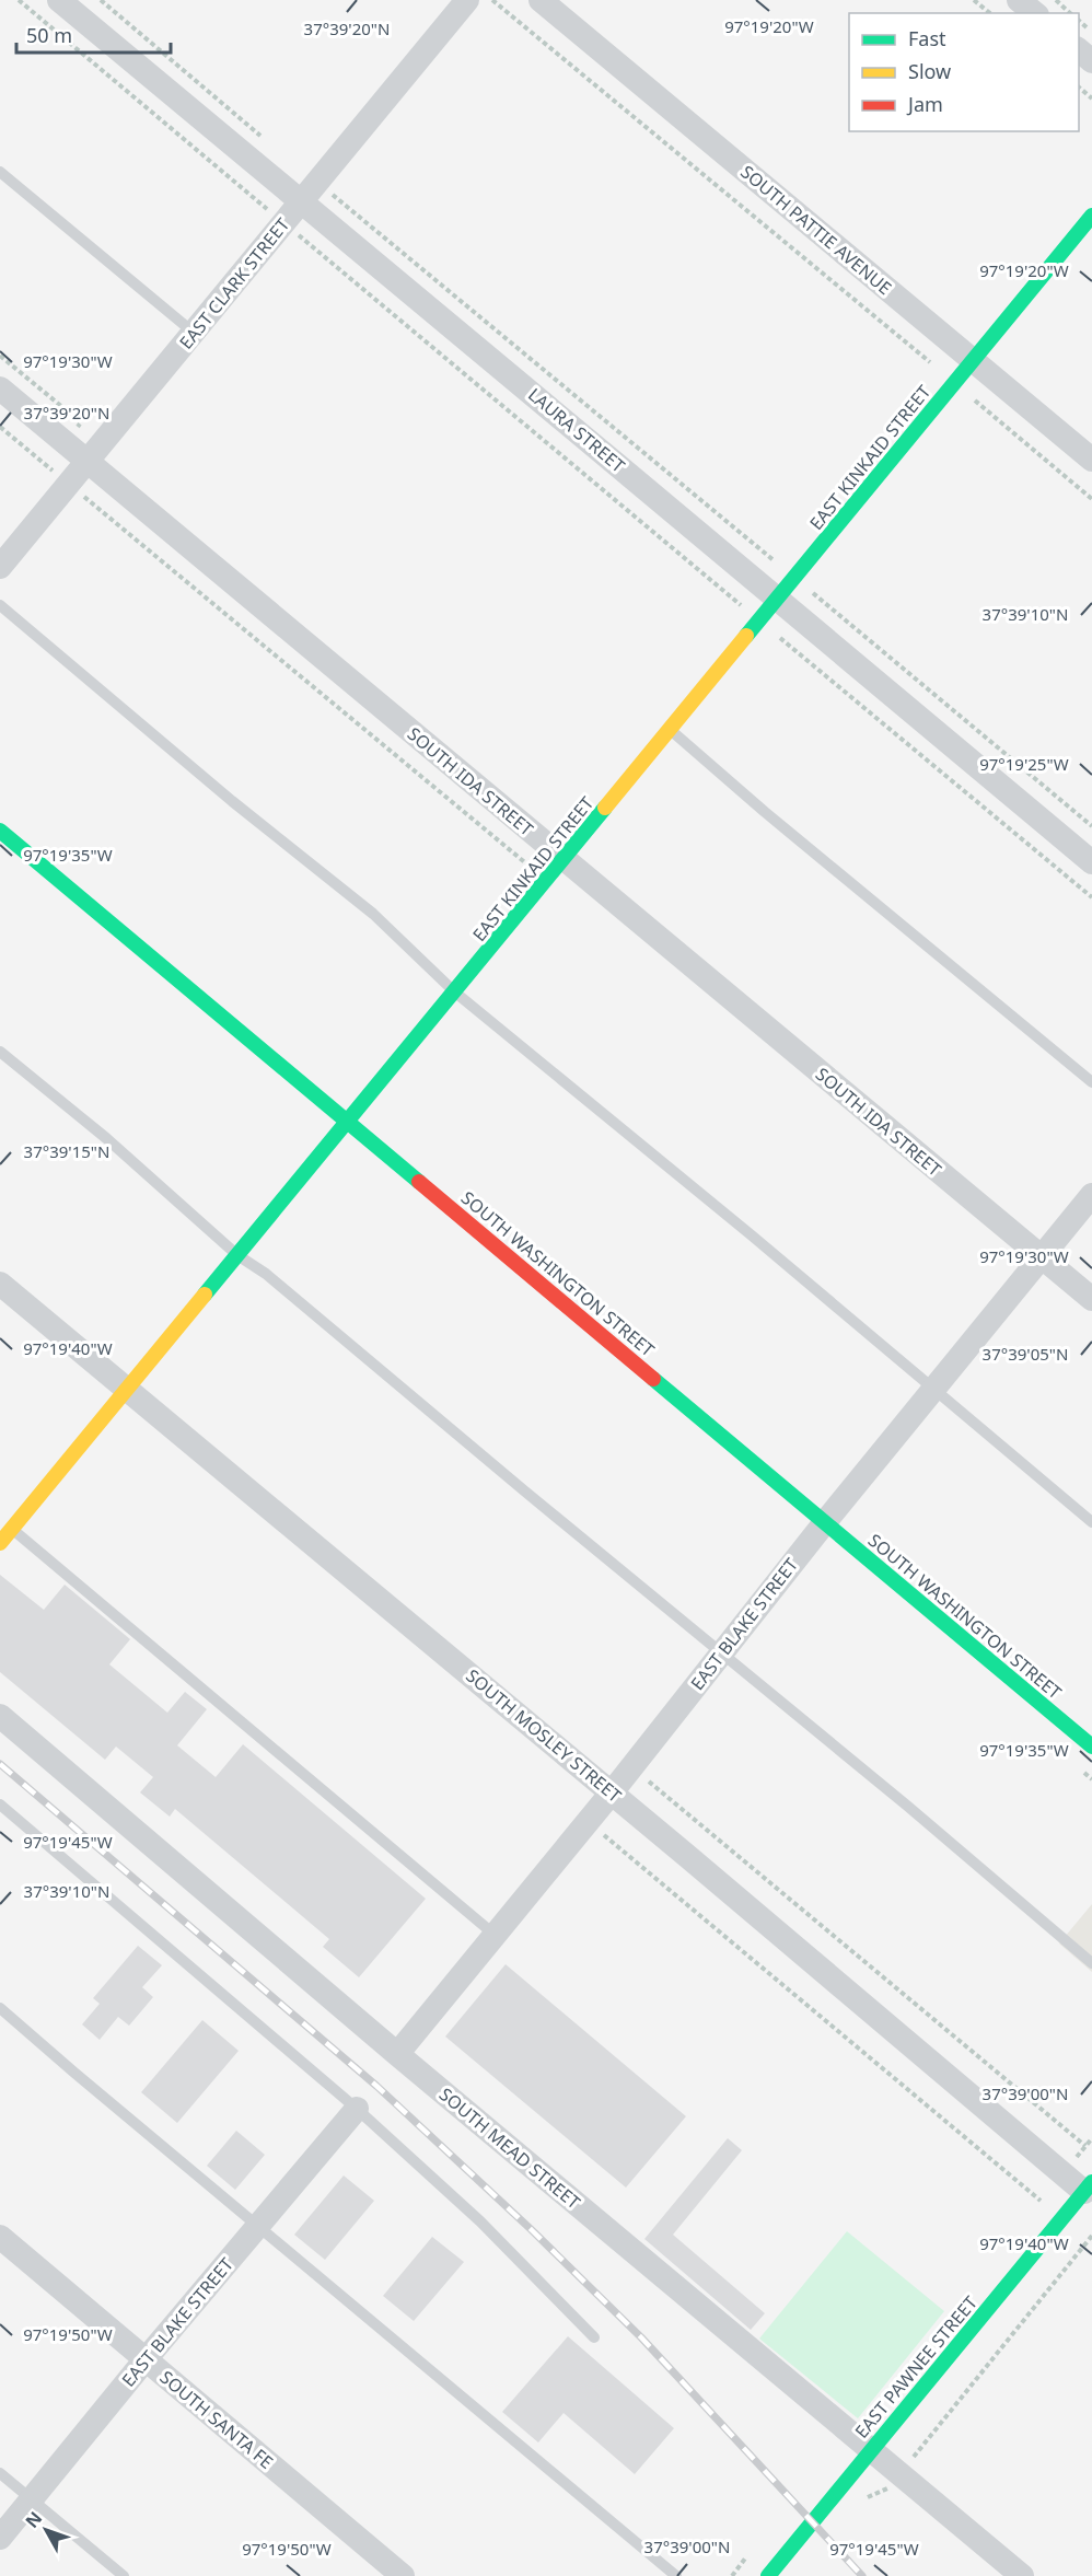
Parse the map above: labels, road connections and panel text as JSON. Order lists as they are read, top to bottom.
{
  "streets": {
    "street": [
      "SOUTH PATTIE AVENUE",
      "EAST CLARK STREET",
      "LAURA STREET",
      "EAST KINKAID STREET",
      "SOUTH IDA STREET",
      "SOUTH WASHINGTON STREET",
      "EAST BLAKE STREET",
      "SOUTH MOSLEY STREET",
      "SOUTH MEAD STREET",
      "EAST PAWNEE STREET",
      "SOUTH SANTA FE"
    ]
  },
  "crossings": [
    ["SOUTH PATTIE AVENUE", "EAST KINKAID STREET"],
    ["EAST CLARK STREET", "LAURA STREET"],
    ["EAST CLARK STREET", "SOUTH IDA STREET"],
    ["LAURA STREET", "EAST KINKAID STREET"],
    ["EAST KINKAID STREET", "SOUTH IDA STREET"],
    ["EAST KINKAID STREET", "SOUTH WASHINGTON STREET"],
    ["EAST KINKAID STREET", "SOUTH MOSLEY STREET"],
    ["SOUTH IDA STREET", "EAST BLAKE STREET"],
    ["SOUTH WASHINGTON STREET", "EAST BLAKE STREET"],
    ["EAST BLAKE STREET", "SOUTH MOSLEY STREET"],
    ["EAST BLAKE STREET", "SOUTH MEAD STREET"],
    ["EAST BLAKE STREET", "SOUTH SANTA FE"],
    ["SOUTH MOSLEY STREET", "EAST PAWNEE STREET"],
    ["SOUTH MEAD STREET", "EAST PAWNEE STREET"]
  ],
  "legend": ["Fast", "Slow", "Jam"],
  "scale_bar": "50 m",
  "north": "top left",
  "coordinates": [
    "97°19'20\"W",
    "37°39'20\"N",
    "97°19'30\"W",
    "37°39'10\"N",
    "97°19'25\"W",
    "97°19'35\"W",
    "37°39'15\"N",
    "97°19'40\"W",
    "37°39'05\"N",
    "97°19'45\"W",
    "37°39'00\"N",
    "97°19'50\"W"
  ]
}
